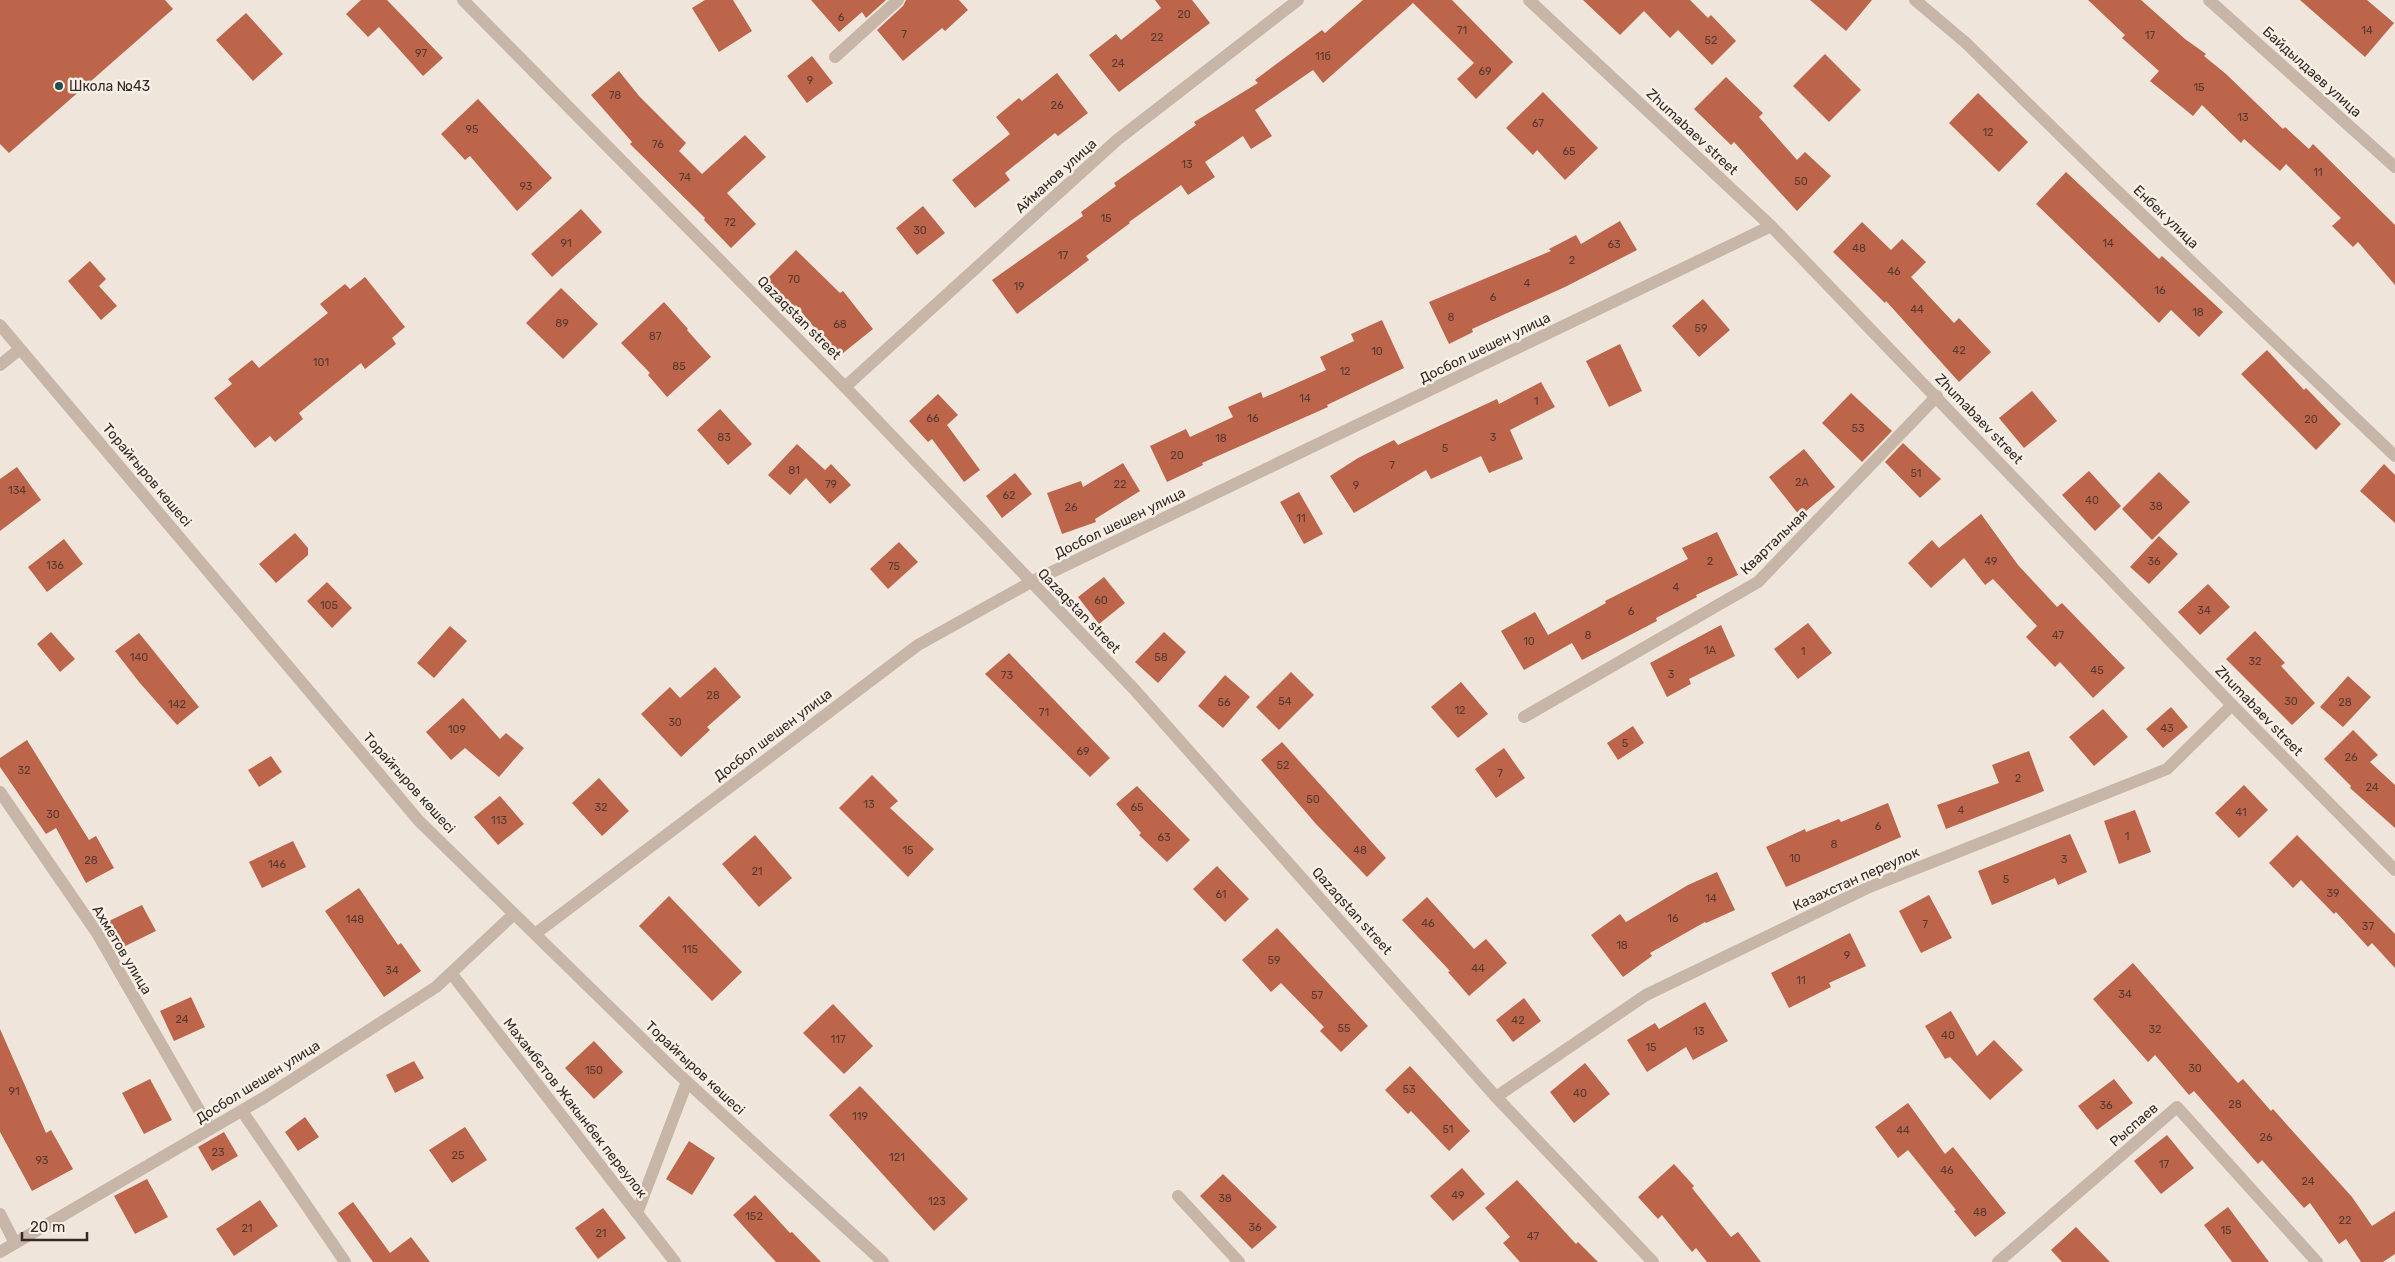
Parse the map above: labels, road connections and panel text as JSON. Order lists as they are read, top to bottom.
{
  "streets": {
    "street": [
      "Байдылдаев улица",
      "Zhumabaev street",
      "Айманов улица",
      "Енбек улица",
      "Qazaqstan street",
      "Досбол шешен улица",
      "Торайғыров көшесі",
      "Квартальная",
      "Казахстан переулок",
      "Ахметов улица",
      "Махамбетов Жакынбек переулок",
      "Рыспаев"
    ]
  },
  "crossings": [
    ["Zhumabaev street", "Досбол шешен улица"],
    ["Zhumabaev street", "Квартальная"],
    ["Zhumabaev street", "Казахстан переулок"],
    ["Айманов улица", "Qazaqstan street"],
    ["Qazaqstan street", "Досбол шешен улица"],
    ["Qazaqstan street", "Казахстан переулок"],
    ["Досбол шешен улица", "Торайғыров көшесі"],
    ["Досбол шешен улица", "Ахметов улица"],
    ["Досбол шешен улица", "Махамбетов Жакынбек переулок"]
  ],
  "places": ["Школа №43"],
  "house_numbers": [
    "20",
    "6",
    "71",
    "14",
    "7",
    "17",
    "22",
    "52",
    "97",
    "11б",
    "24",
    "69",
    "9",
    "15",
    "78",
    "26",
    "13",
    "67",
    "95",
    "12",
    "76",
    "65",
    "13",
    "11",
    "74",
    "50",
    "93",
    "15",
    "72",
    "30",
    "91",
    "14",
    "63",
    "48",
    "17",
    "2",
    "46",
    "70",
    "4",
    "19",
    "16",
    "6",
    "44",
    "18",
    "8",
    "89",
    "68",
    "59",
    "87",
    "42",
    "10",
    "101",
    "85",
    "12",
    "14",
    "1",
    "66",
    "16",
    "20",
    "53",
    "83",
    "3",
    "18",
    "5",
    "20",
    "7",
    "81",
    "51",
    "2А",
    "79",
    "22",
    "9",
    "134",
    "62",
    "40",
    "38",
    "26",
    "11",
    "2",
    "49",
    "36",
    "136",
    "75",
    "4",
    "60",
    "105",
    "34",
    "6",
    "8",
    "47",
    "10",
    "1А",
    "1",
    "140",
    "58",
    "32",
    "45",
    "3",
    "73",
    "28",
    "54",
    "30",
    "56",
    "28",
    "142",
    "12",
    "71",
    "30",
    "43",
    "109",
    "5",
    "69",
    "26",
    "52",
    "32",
    "7",
    "2",
    "24",
    "50",
    "13",
    "32",
    "65",
    "4",
    "41",
    "30",
    "113",
    "6",
    "1",
    "63",
    "8",
    "15",
    "48",
    "10",
    "3",
    "28",
    "146",
    "21",
    "5",
    "39",
    "61",
    "14",
    "16",
    "148",
    "46",
    "7",
    "37",
    "18",
    "115",
    "9",
    "59",
    "44",
    "34",
    "11",
    "34",
    "57",
    "24",
    "42",
    "55",
    "32",
    "13",
    "40",
    "117",
    "15",
    "30",
    "150",
    "53",
    "91",
    "40",
    "28",
    "36",
    "119",
    "51",
    "44",
    "26",
    "23",
    "25",
    "121",
    "93",
    "17",
    "46",
    "24",
    "49",
    "38",
    "123",
    "48",
    "152",
    "22",
    "36",
    "21",
    "15",
    "21",
    "47"
  ],
  "scale_bar": "20 m"
}
